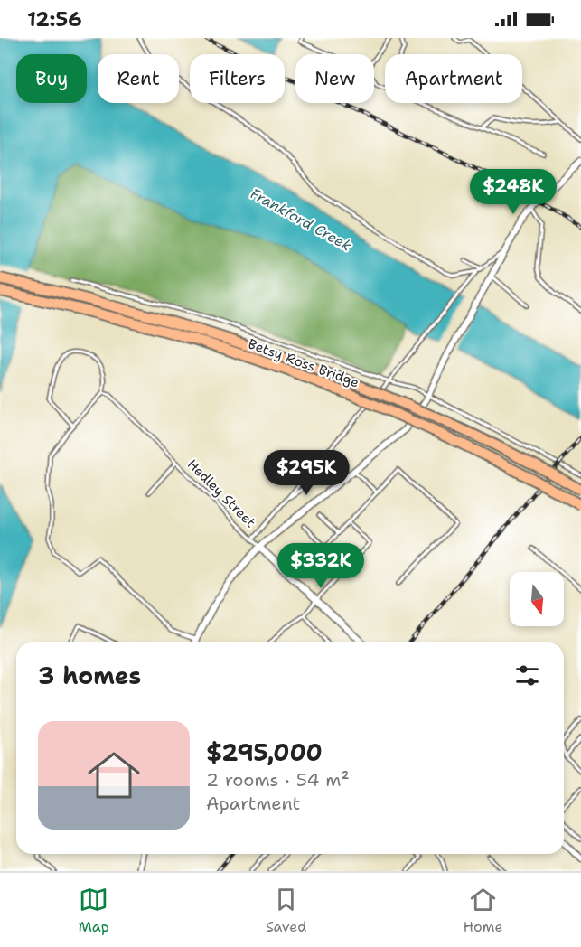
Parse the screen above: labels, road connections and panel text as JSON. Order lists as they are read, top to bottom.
{
  "streets": {
    "highway": ["Betsy Ross Bridge"],
    "street": ["Hedley Street"]
  },
  "water": ["Frankford Creek"],
  "north": "bottom",
  "page": {
    "status": "12:56",
    "chip": [
      "Buy",
      "Rent",
      "Filters",
      "New",
      "Apartment"
    ],
    "price": ["$248K", "$295K", "$332K"],
    "heading": "3 homes",
    "list": [
      {
        "name": "$295,000",
        "note": "2 rooms · 54 m² · Apartment"
      }
    ],
    "tabs": ["Map", "Saved", "Home"]
  }
}
